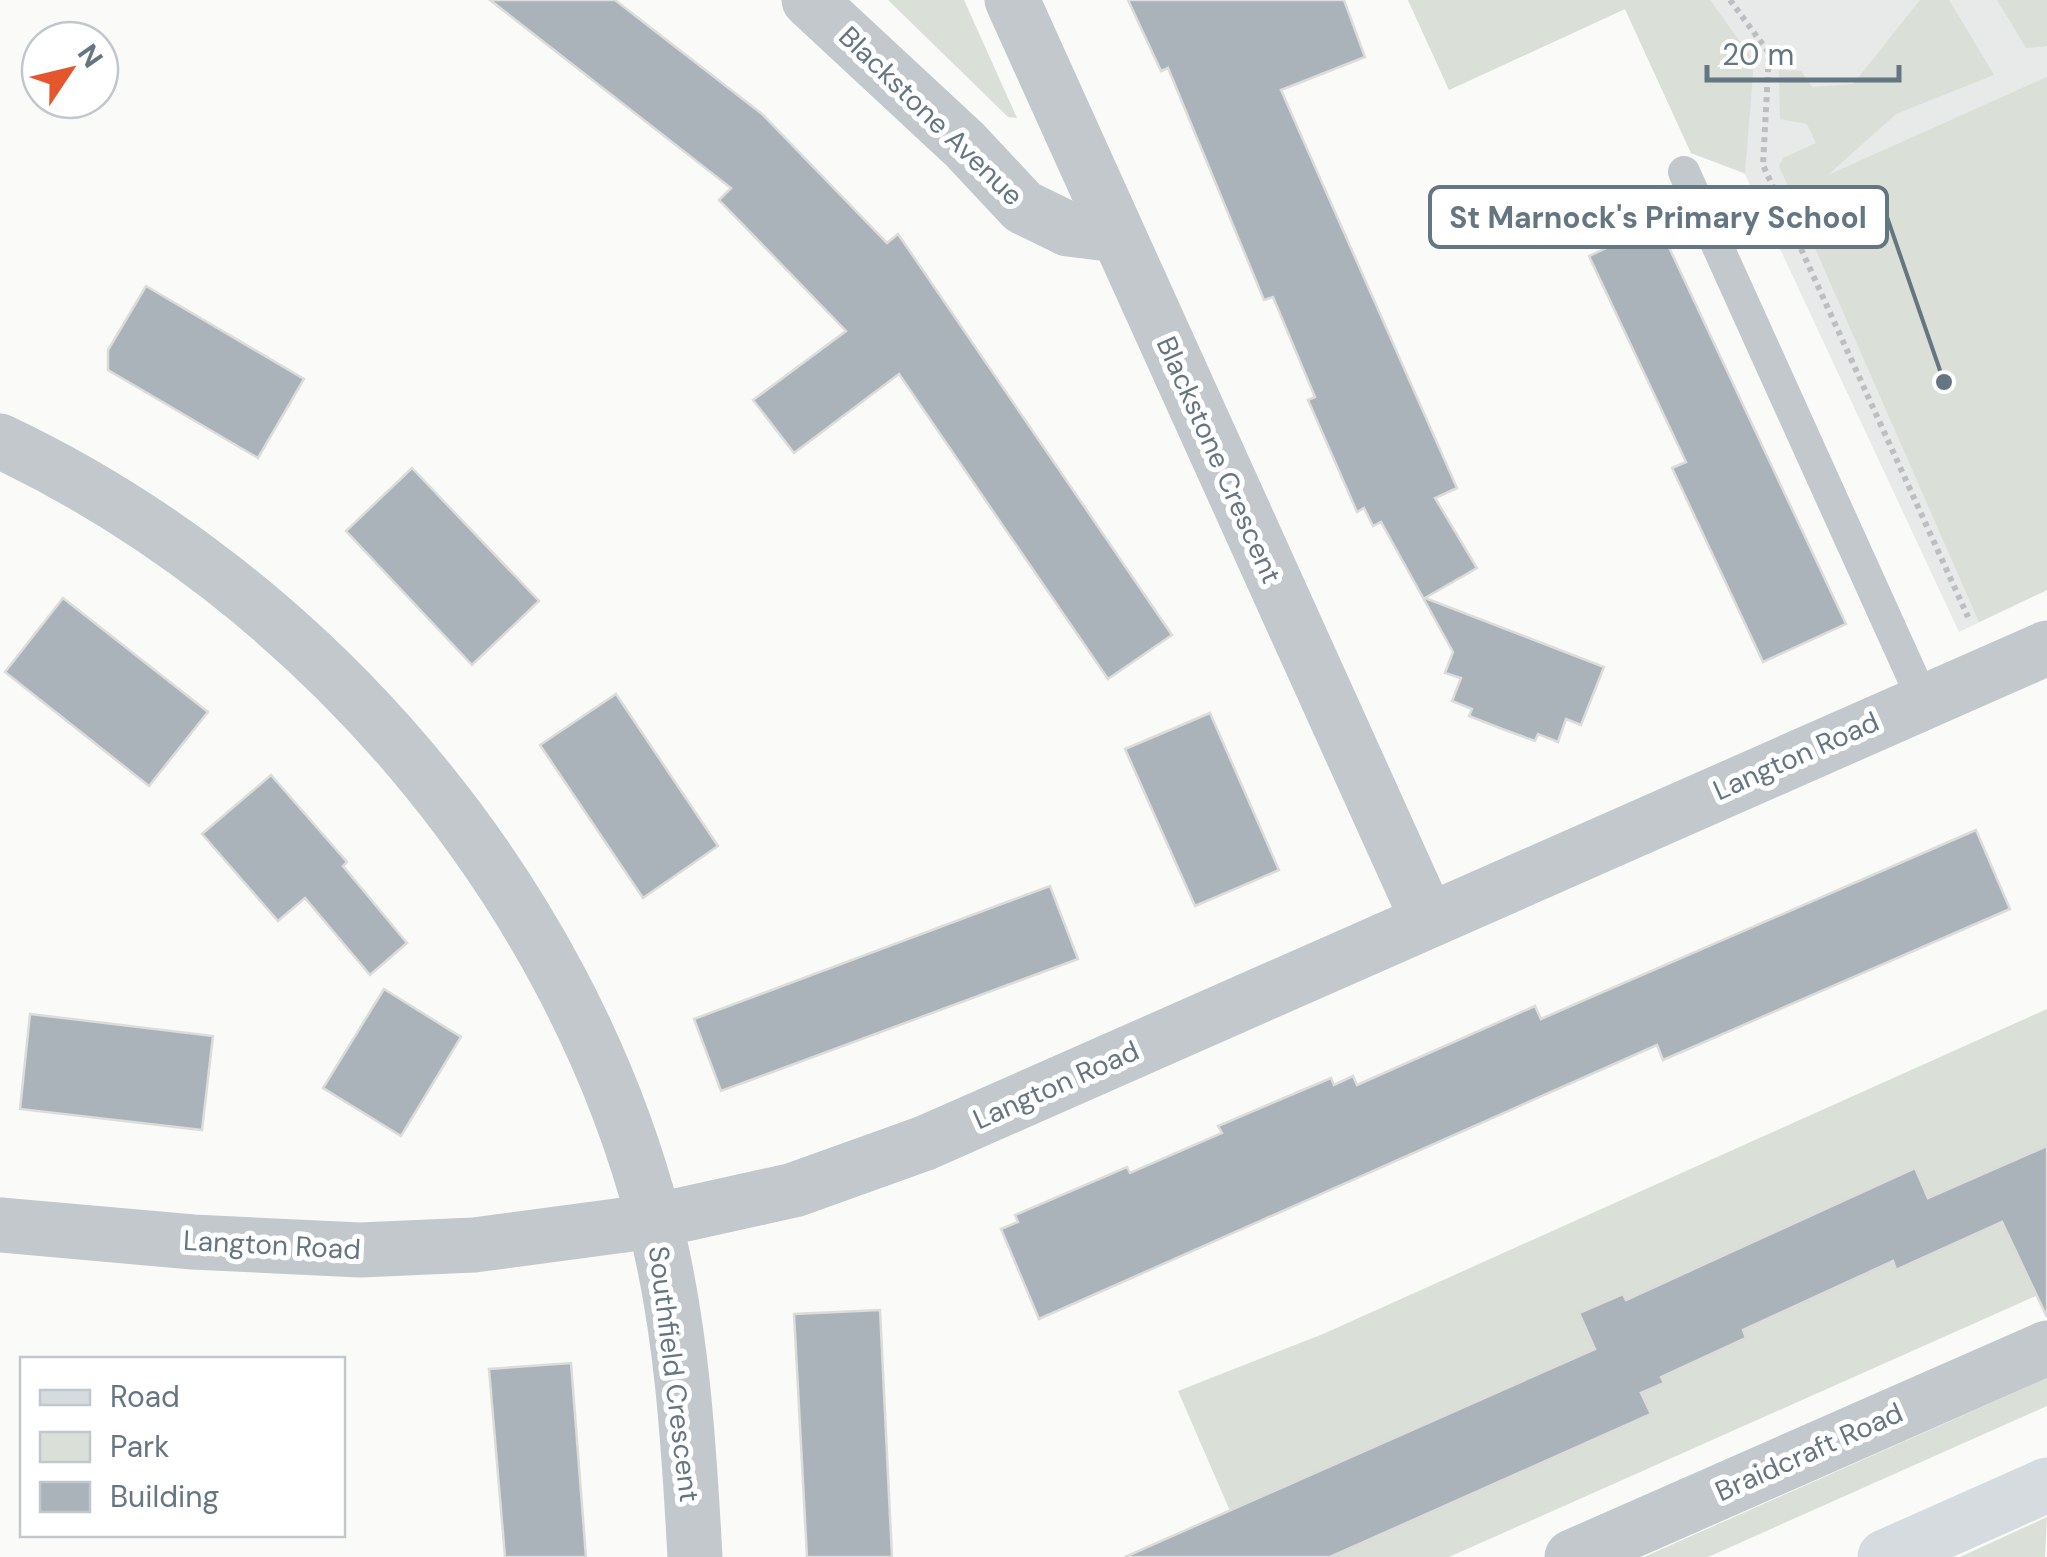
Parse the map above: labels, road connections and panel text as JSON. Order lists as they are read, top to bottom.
{
  "streets": {
    "street": [
      "Blackstone Avenue",
      "Blackstone Crescent",
      "Langton Road",
      "Southfield Crescent",
      "Braidcraft Road"
    ]
  },
  "crossings": [
    ["Blackstone Avenue", "Blackstone Crescent"],
    ["Blackstone Crescent", "Langton Road"],
    ["Langton Road", "Southfield Crescent"]
  ],
  "places": ["St Marnock's Primary School"],
  "legend": ["Road", "Park", "Building"],
  "scale_bar": "20 m",
  "north": "top right"
}
